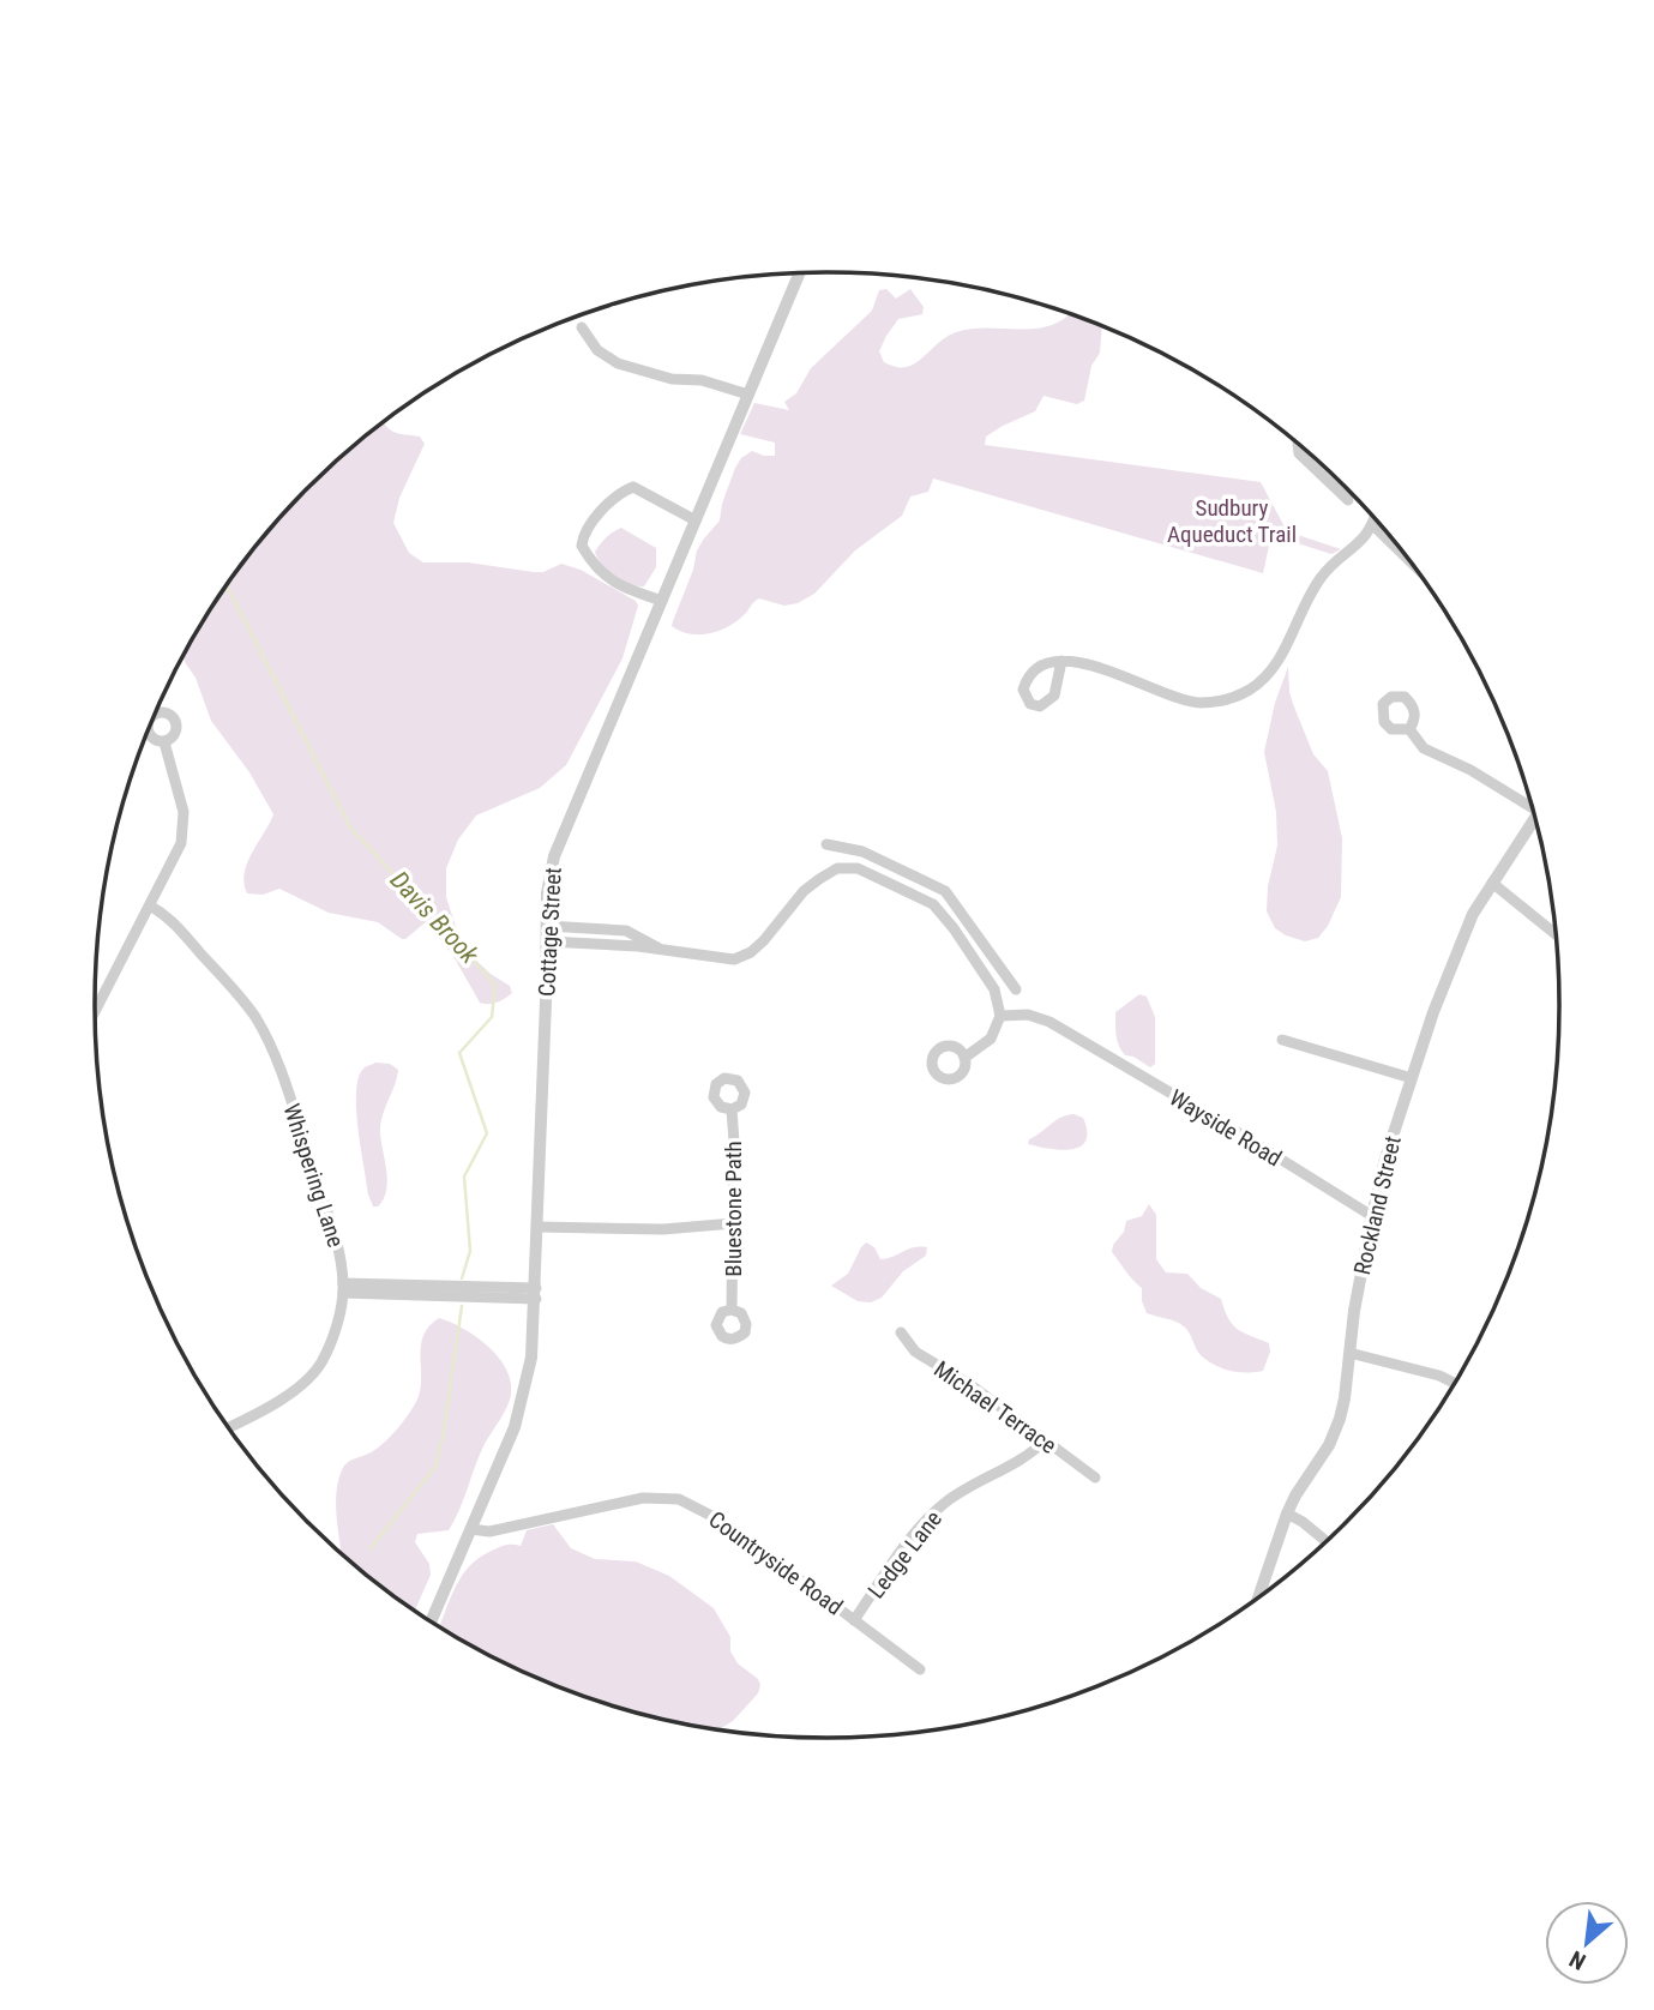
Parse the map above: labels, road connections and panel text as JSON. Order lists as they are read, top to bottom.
{
  "streets": {
    "street": [
      "Cottage Street",
      "Wayside Road",
      "Whispering Lane",
      "Rockland Street",
      "Bluestone Path",
      "Michael Terrace",
      "Ledge Lane",
      "Countryside Road"
    ]
  },
  "crossings": [
    ["Cottage Street", "Countryside Road"],
    ["Wayside Road", "Rockland Street"],
    ["Michael Terrace", "Ledge Lane"],
    ["Ledge Lane", "Countryside Road"]
  ],
  "water": ["Davis Brook"],
  "parks": ["Sudbury Aqueduct Trail"],
  "north": "bottom left"
}
